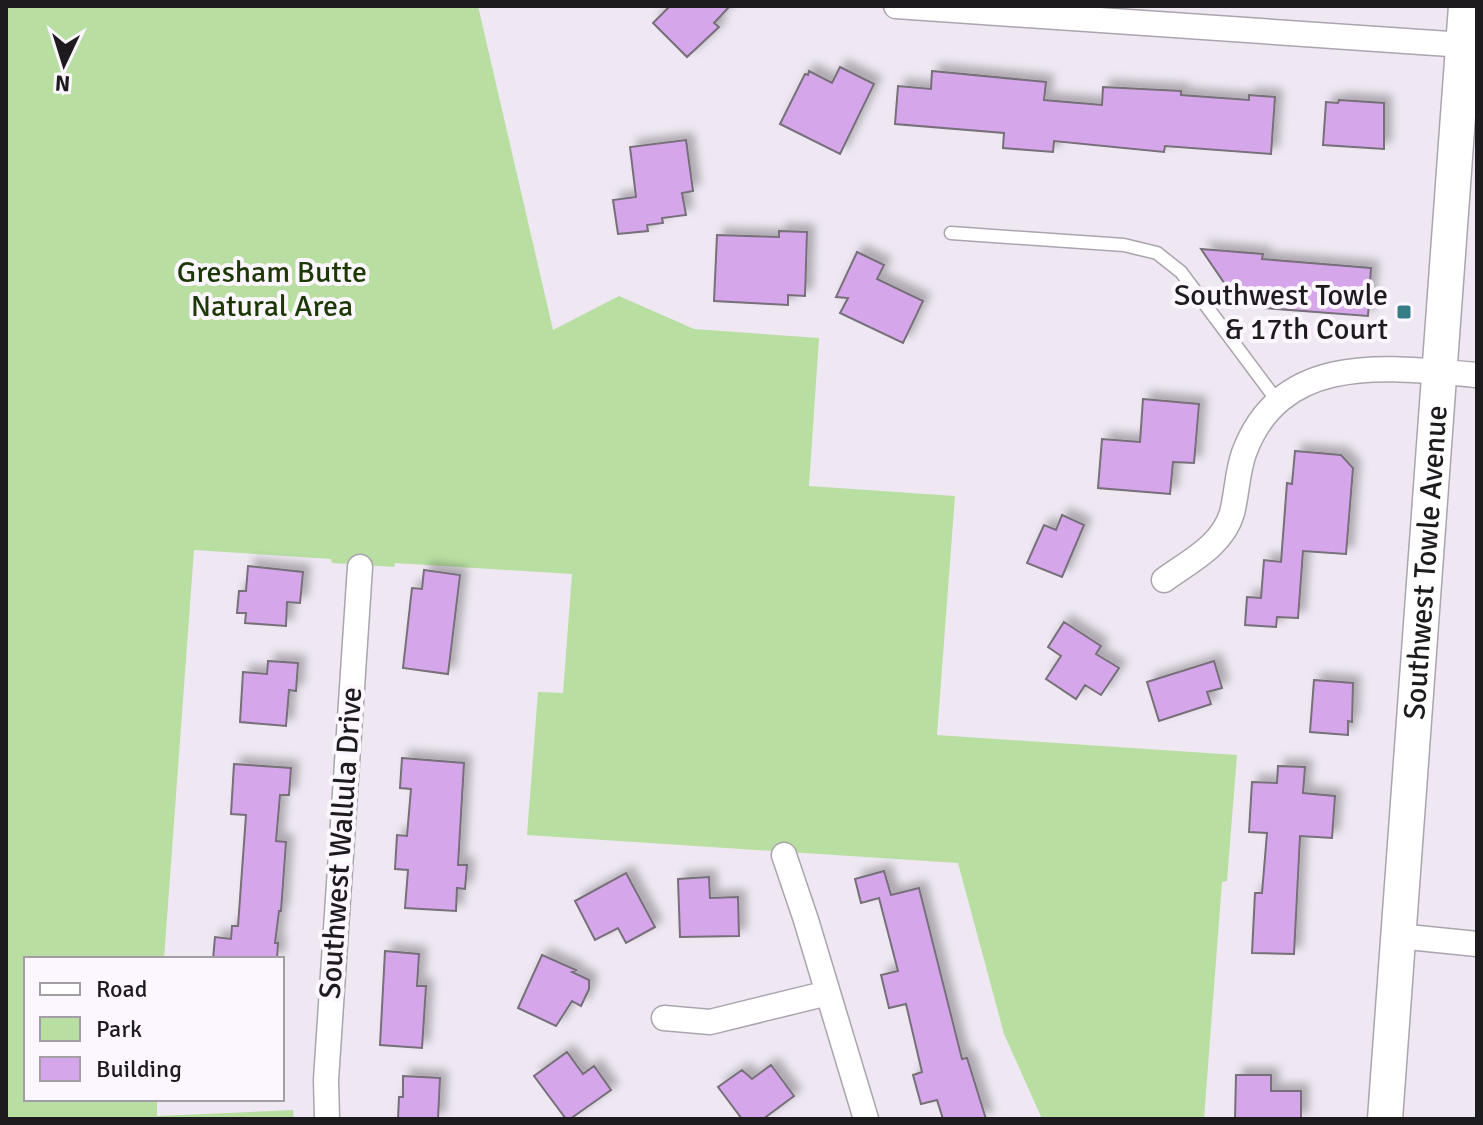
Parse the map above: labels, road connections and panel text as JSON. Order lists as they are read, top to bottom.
{
  "streets": {
    "main road": ["Southwest Towle Avenue"],
    "street": ["Southwest Wallula Drive"]
  },
  "parks": ["Gresham Butte Natural Area"],
  "places": {
    "transit": ["Southwest Towle & 17th Court"]
  },
  "legend": ["Road", "Park", "Building"],
  "north": "bottom"
}
